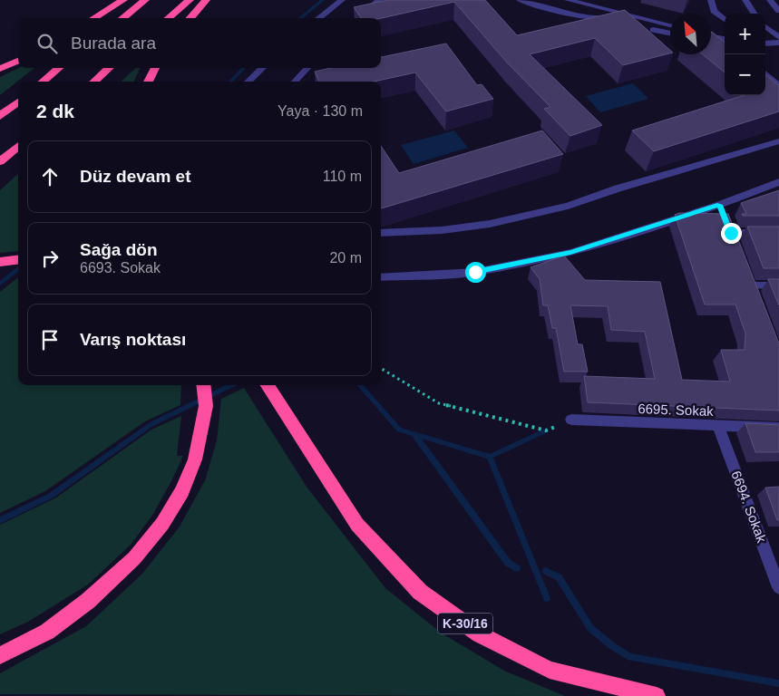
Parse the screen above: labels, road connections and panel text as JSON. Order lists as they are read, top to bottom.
{
  "streets": {
    "highway": ["K-30/16"],
    "street": ["6695. Sokak", "6694. Sokak"]
  },
  "crossings": [
    ["6695. Sokak", "6694. Sokak"]
  ],
  "north": "top left",
  "page": {
    "map_buttons": ["+", "−"],
    "search": "Burada ara",
    "heading": ["2 dk", "Yaya · 130 m"],
    "list": [
      ["Düz devam et", "110 m"],
      ["Sağa dön", "6693. Sokak", "20 m"],
      "Varış noktası"
    ]
  }
}
